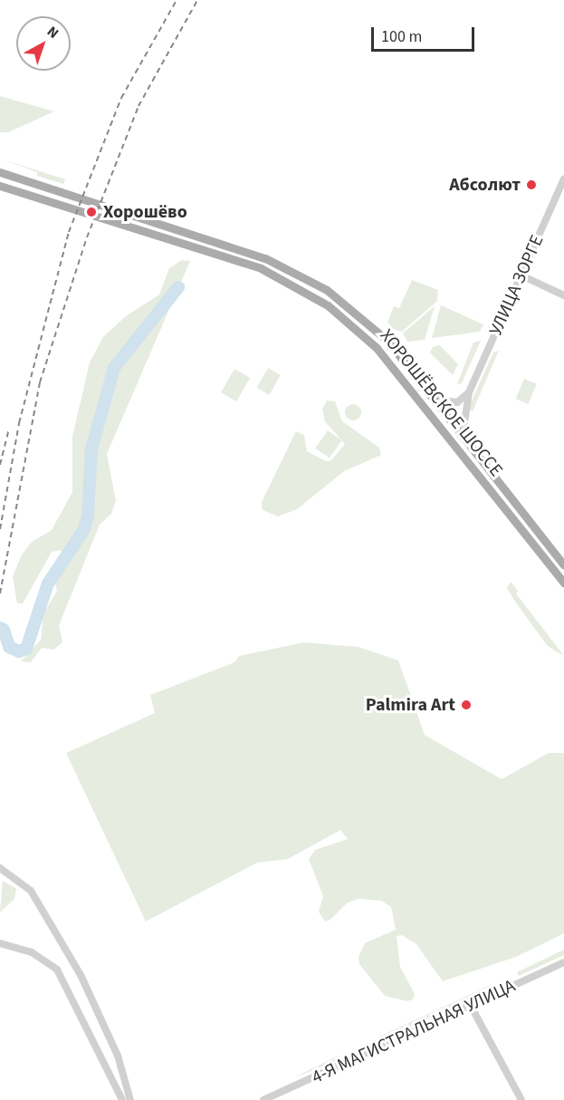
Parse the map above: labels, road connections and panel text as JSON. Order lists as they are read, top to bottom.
{
  "streets": {
    "main road": ["ХОРОШЁВСКОЕ ШОССЕ"],
    "street": ["УЛИЦА ЗОРГЕ", "4-Я МАГИСТРАЛЬНАЯ УЛИЦА"]
  },
  "crossings": [
    ["УЛИЦА ЗОРГЕ", "ХОРОШЁВСКОЕ ШОССЕ"]
  ],
  "places": ["Абсолют", "Хорошёво", "Palmira Art"],
  "scale_bar": "100 m",
  "north": "top right"
}
